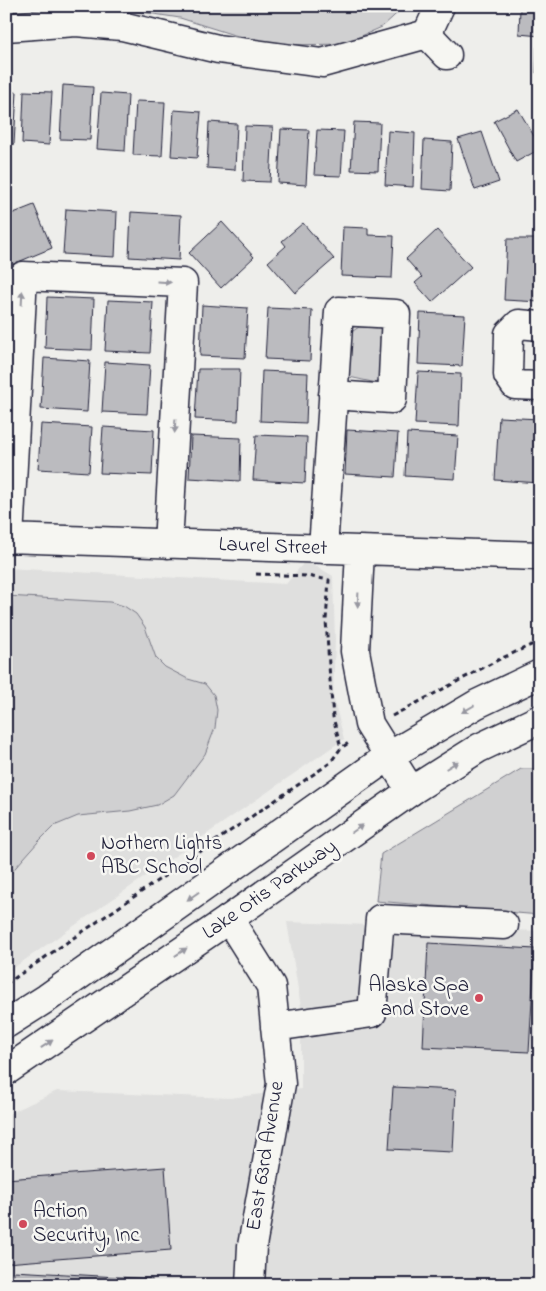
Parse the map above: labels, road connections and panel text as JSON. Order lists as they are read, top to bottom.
{
  "streets": {
    "street": ["Laurel Street", "Lake Otis Parkway", "East 63rd Avenue"]
  },
  "crossings": [
    ["Lake Otis Parkway", "East 63rd Avenue"]
  ],
  "places": ["Nothern Lights ABC School", "Alaska Spa and Stove", "Action Security, Inc"]
}
